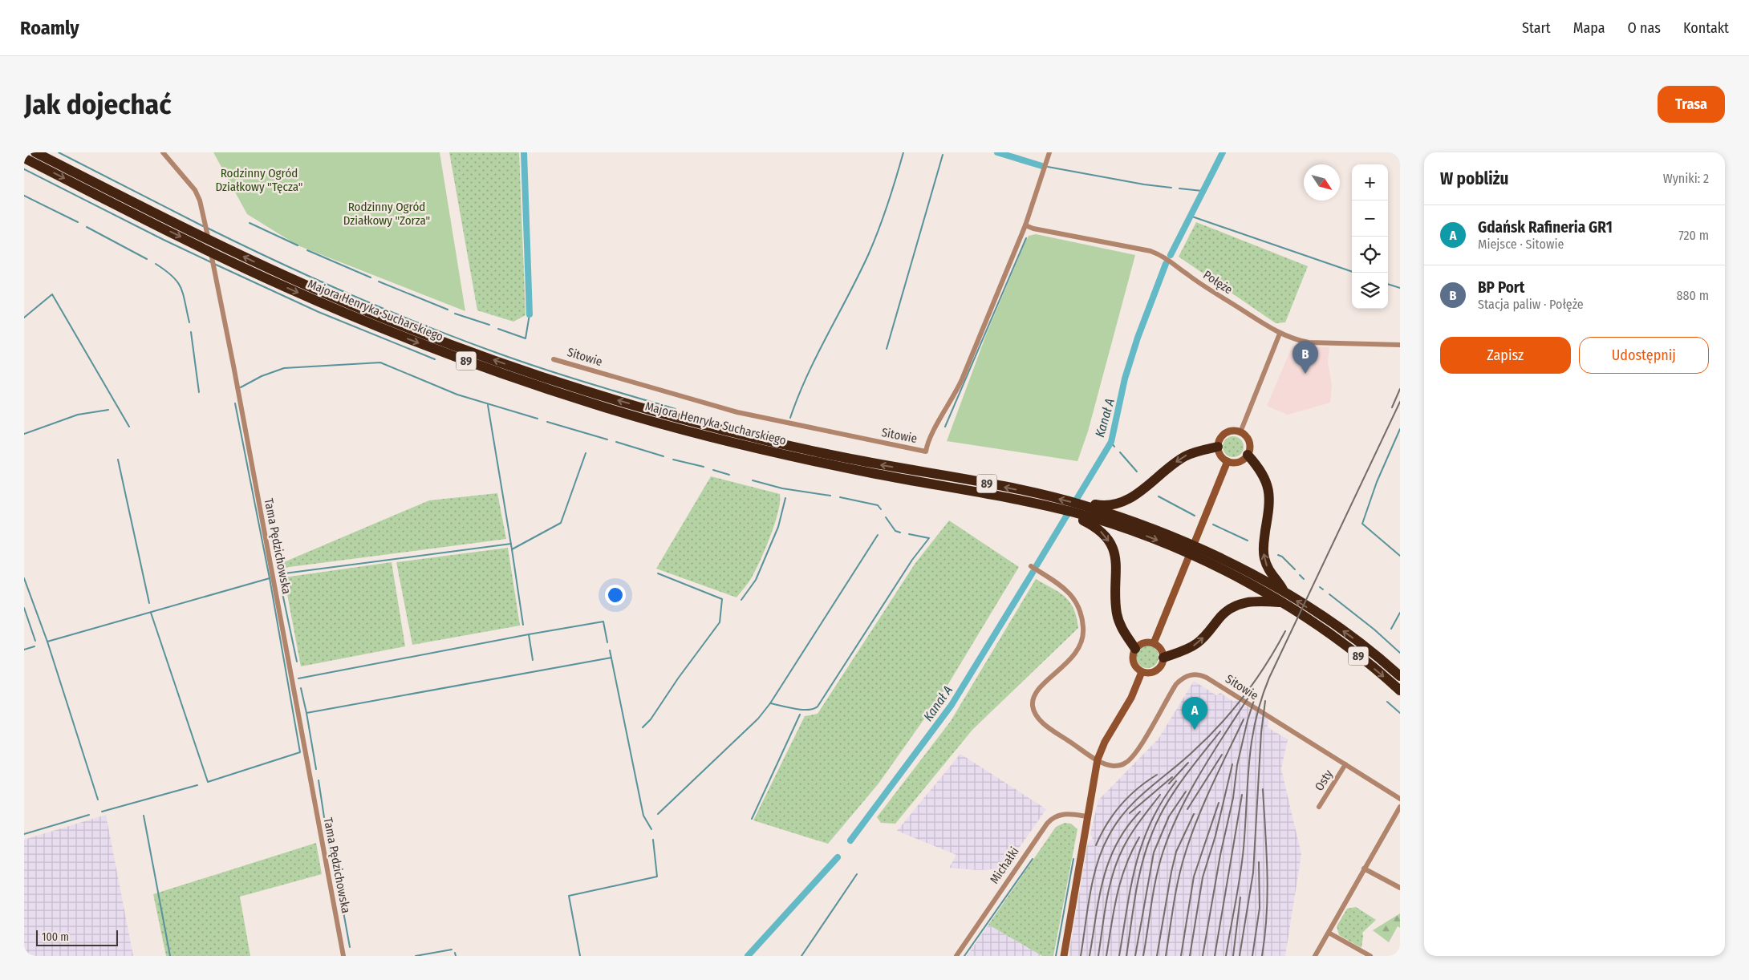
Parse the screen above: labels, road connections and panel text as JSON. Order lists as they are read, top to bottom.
{
  "streets": {
    "highway": ["Majora Henryka Sucharskiego", "89"],
    "street": [
      "Połęże",
      "Sitowie",
      "Tama Pędzichowska",
      "Osty",
      "Michałki"
    ]
  },
  "crossings": [
    ["Połęże", "Sitowie"],
    ["Sitowie", "Osty"]
  ],
  "water": ["Kanał A"],
  "parks": ["Rodzinny Ogród Działkowy \"Tęcza\"", "Rodzinny Ogród Działkowy \"Zorza\""],
  "scale_bar": "100 m",
  "north": "bottom right",
  "page": {
    "header": "Roamly",
    "nav": [
      "Start",
      "Mapa",
      "O nas",
      "Kontakt"
    ],
    "buttons": [
      "Trasa",
      ["Zapisz", "Udostępnij"]
    ],
    "title": "Jak dojechać",
    "heading": ["W pobliżu", "Wyniki: 2"],
    "map_buttons": ["+", "−"],
    "list": [
      {
        "mark": "A",
        "name": "Gdańsk Rafineria GR1",
        "note": "Miejsce · Sitowie",
        "value": "720 m"
      },
      {
        "mark": "B",
        "name": "BP Port",
        "note": "Stacja paliw · Połęże",
        "value": "880 m"
      }
    ],
    "pins": ["B", "A"],
    "scale": "100 m"
  }
}
